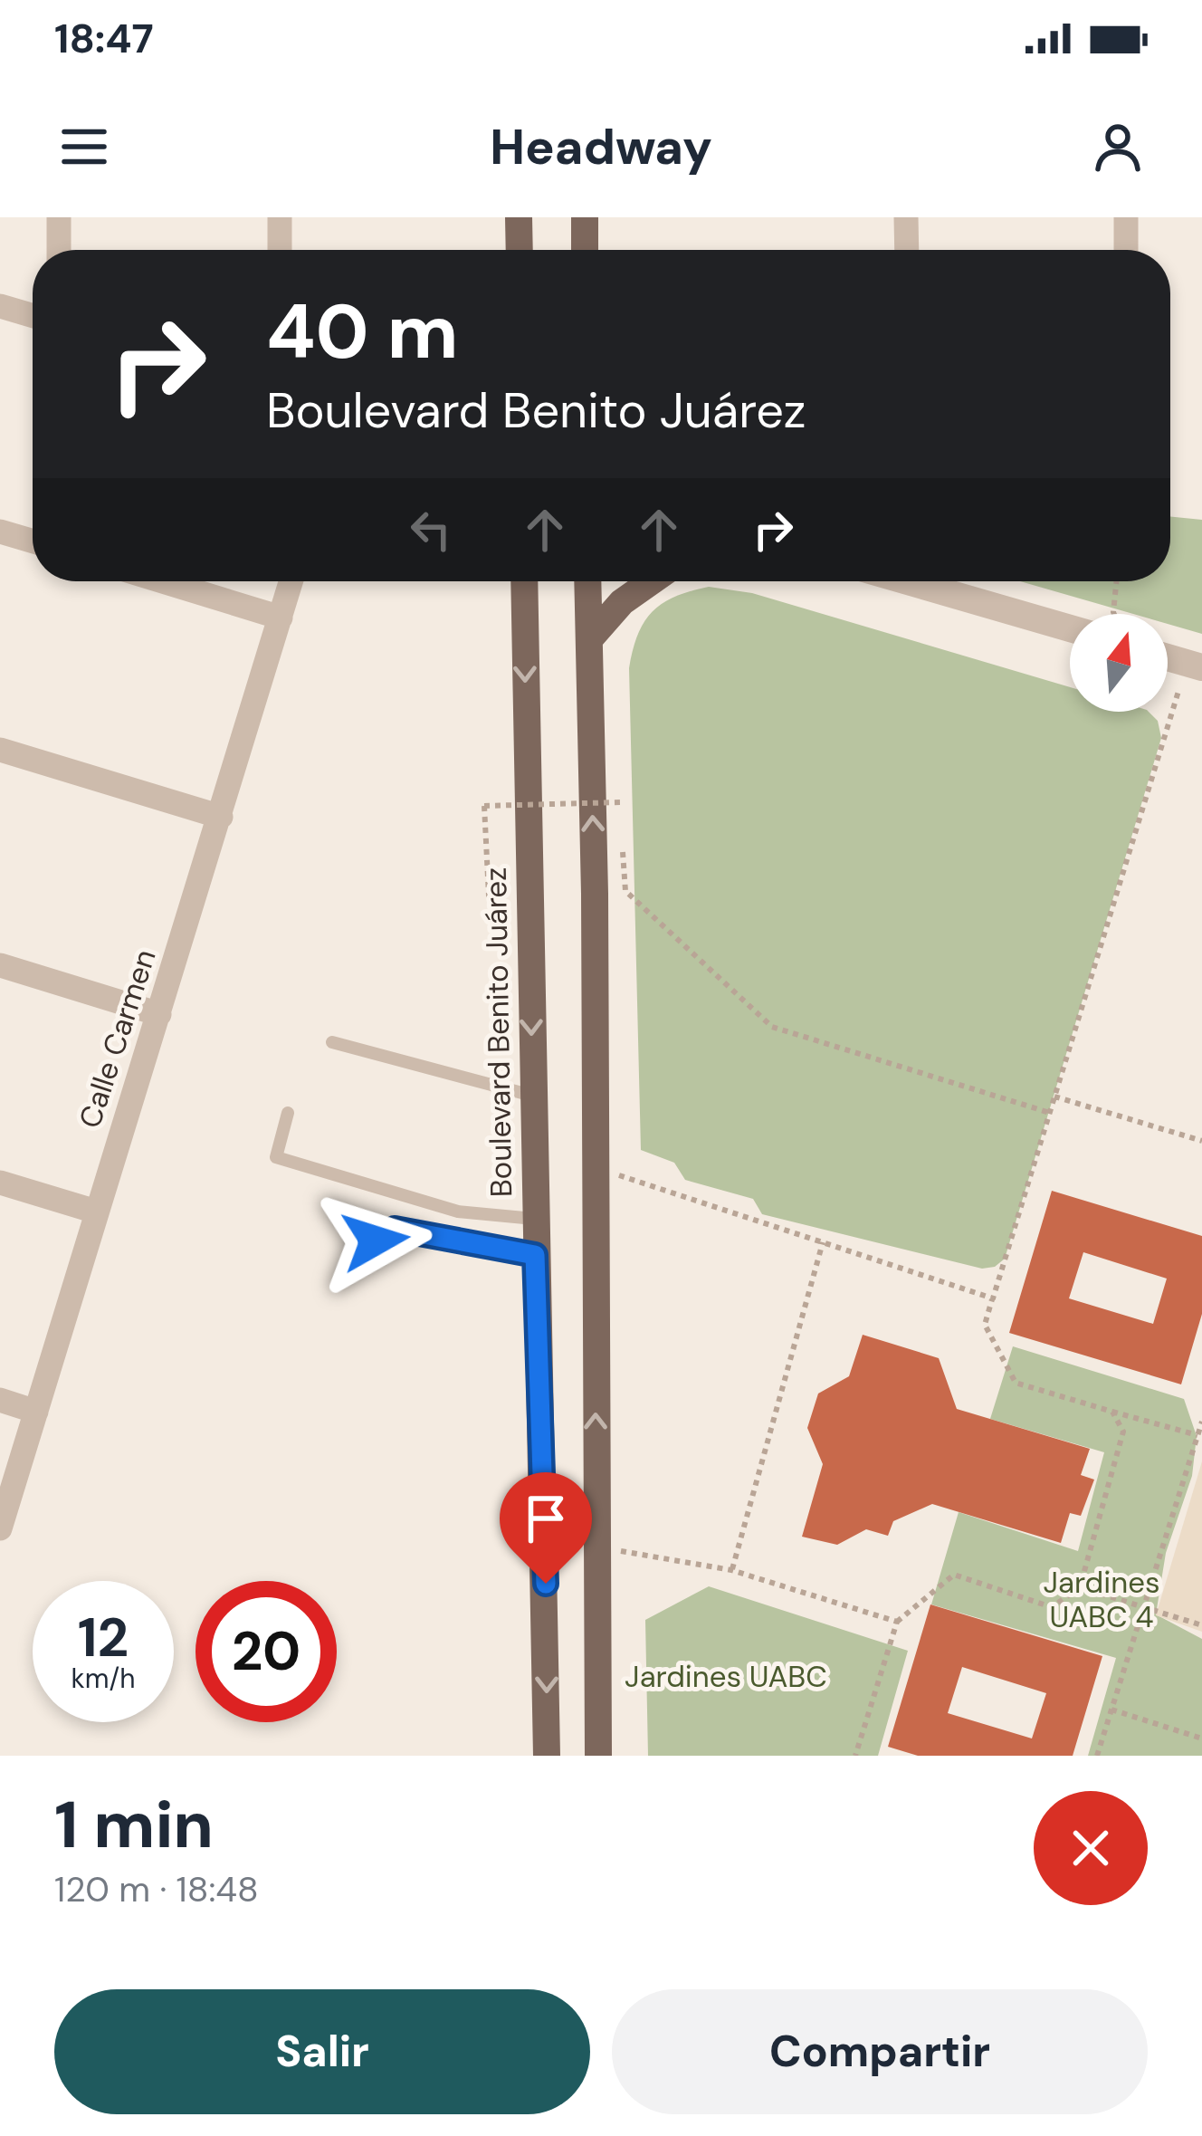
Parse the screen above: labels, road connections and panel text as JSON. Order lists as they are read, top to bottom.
{
  "streets": {
    "main road": ["Boulevard Benito Juárez"],
    "street": ["Calle Carmen"]
  },
  "parks": ["Jardines UABC 4", "Jardines UABC"],
  "north": "top",
  "page": {
    "status": "18:47",
    "header": "Headway",
    "turn": ["40 m", "Boulevard Benito Juárez"],
    "speed": "12 km/h",
    "limit": "20",
    "heading": ["1 min", "120 m · 18:48"],
    "buttons": ["Salir", "Compartir"]
  }
}
